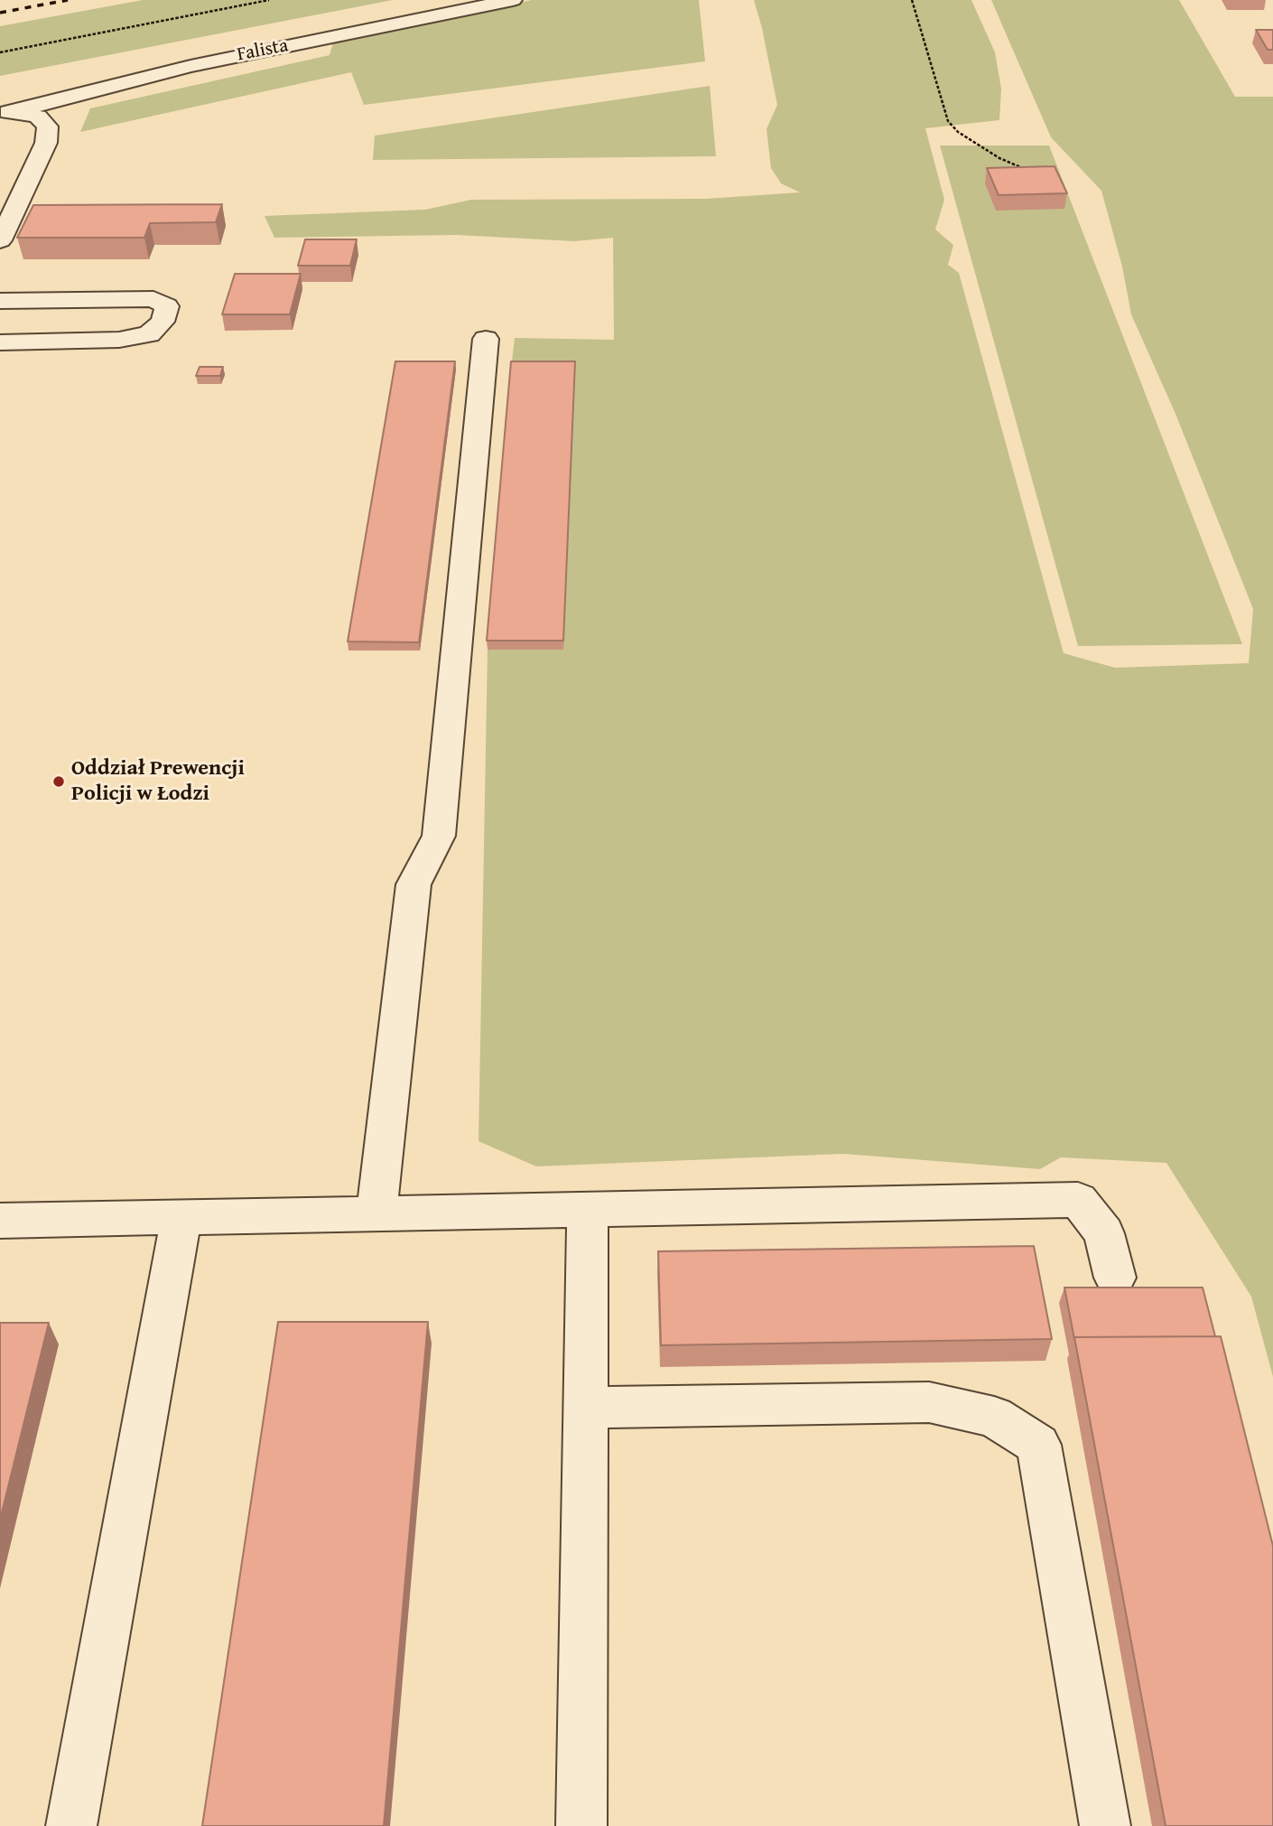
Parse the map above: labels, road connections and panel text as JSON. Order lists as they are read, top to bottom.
{
  "streets": {
    "lane": ["Falista"]
  },
  "places": ["Oddział Prewencji Policji w Łodzi"]
}
